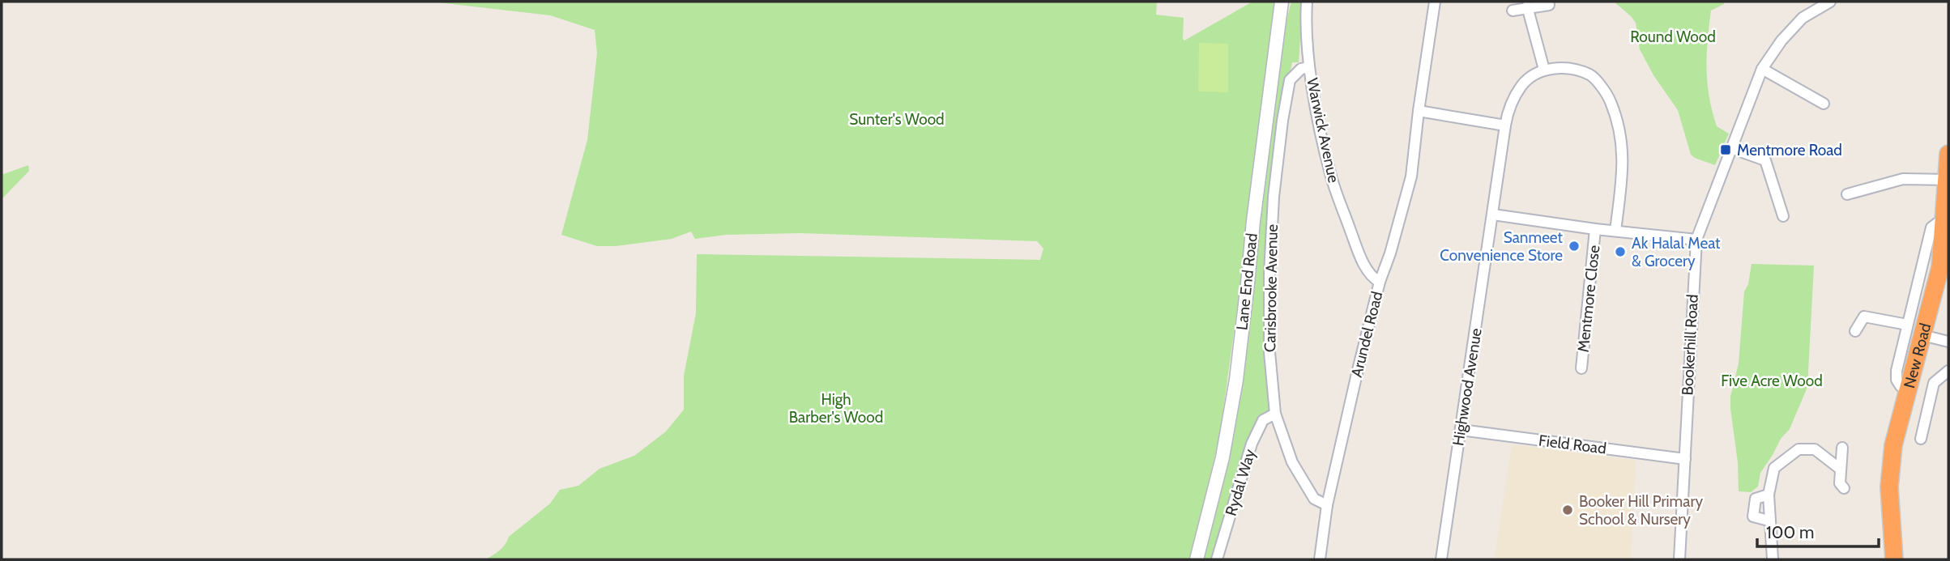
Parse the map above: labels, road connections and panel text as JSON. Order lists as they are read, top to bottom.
{
  "streets": {
    "highway": ["New Road"],
    "street": [
      "Warwick Avenue",
      "Lane End Road",
      "Carisbrooke Avenue",
      "Mentmore Close",
      "Arundel Road",
      "Bookerhill Road",
      "Highwood Avenue",
      "Field Road",
      "Rydal Way"
    ]
  },
  "crossings": [
    ["Warwick Avenue", "Carisbrooke Avenue"],
    ["Warwick Avenue", "Arundel Road"],
    ["Carisbrooke Avenue", "Arundel Road"],
    ["Carisbrooke Avenue", "Rydal Way"],
    ["Bookerhill Road", "Field Road"],
    ["Highwood Avenue", "Field Road"]
  ],
  "parks": [
    "Round Wood",
    "Sunter's Wood",
    "Five Acre Wood",
    "High Barber's Wood"
  ],
  "places": {
    "transit": ["Mentmore Road"],
    "other": ["Sanmeet Convenience Store", "Ak Halal Meat & Grocery", "Booker Hill Primary School & Nursery"]
  },
  "scale_bar": "100 m"
}
